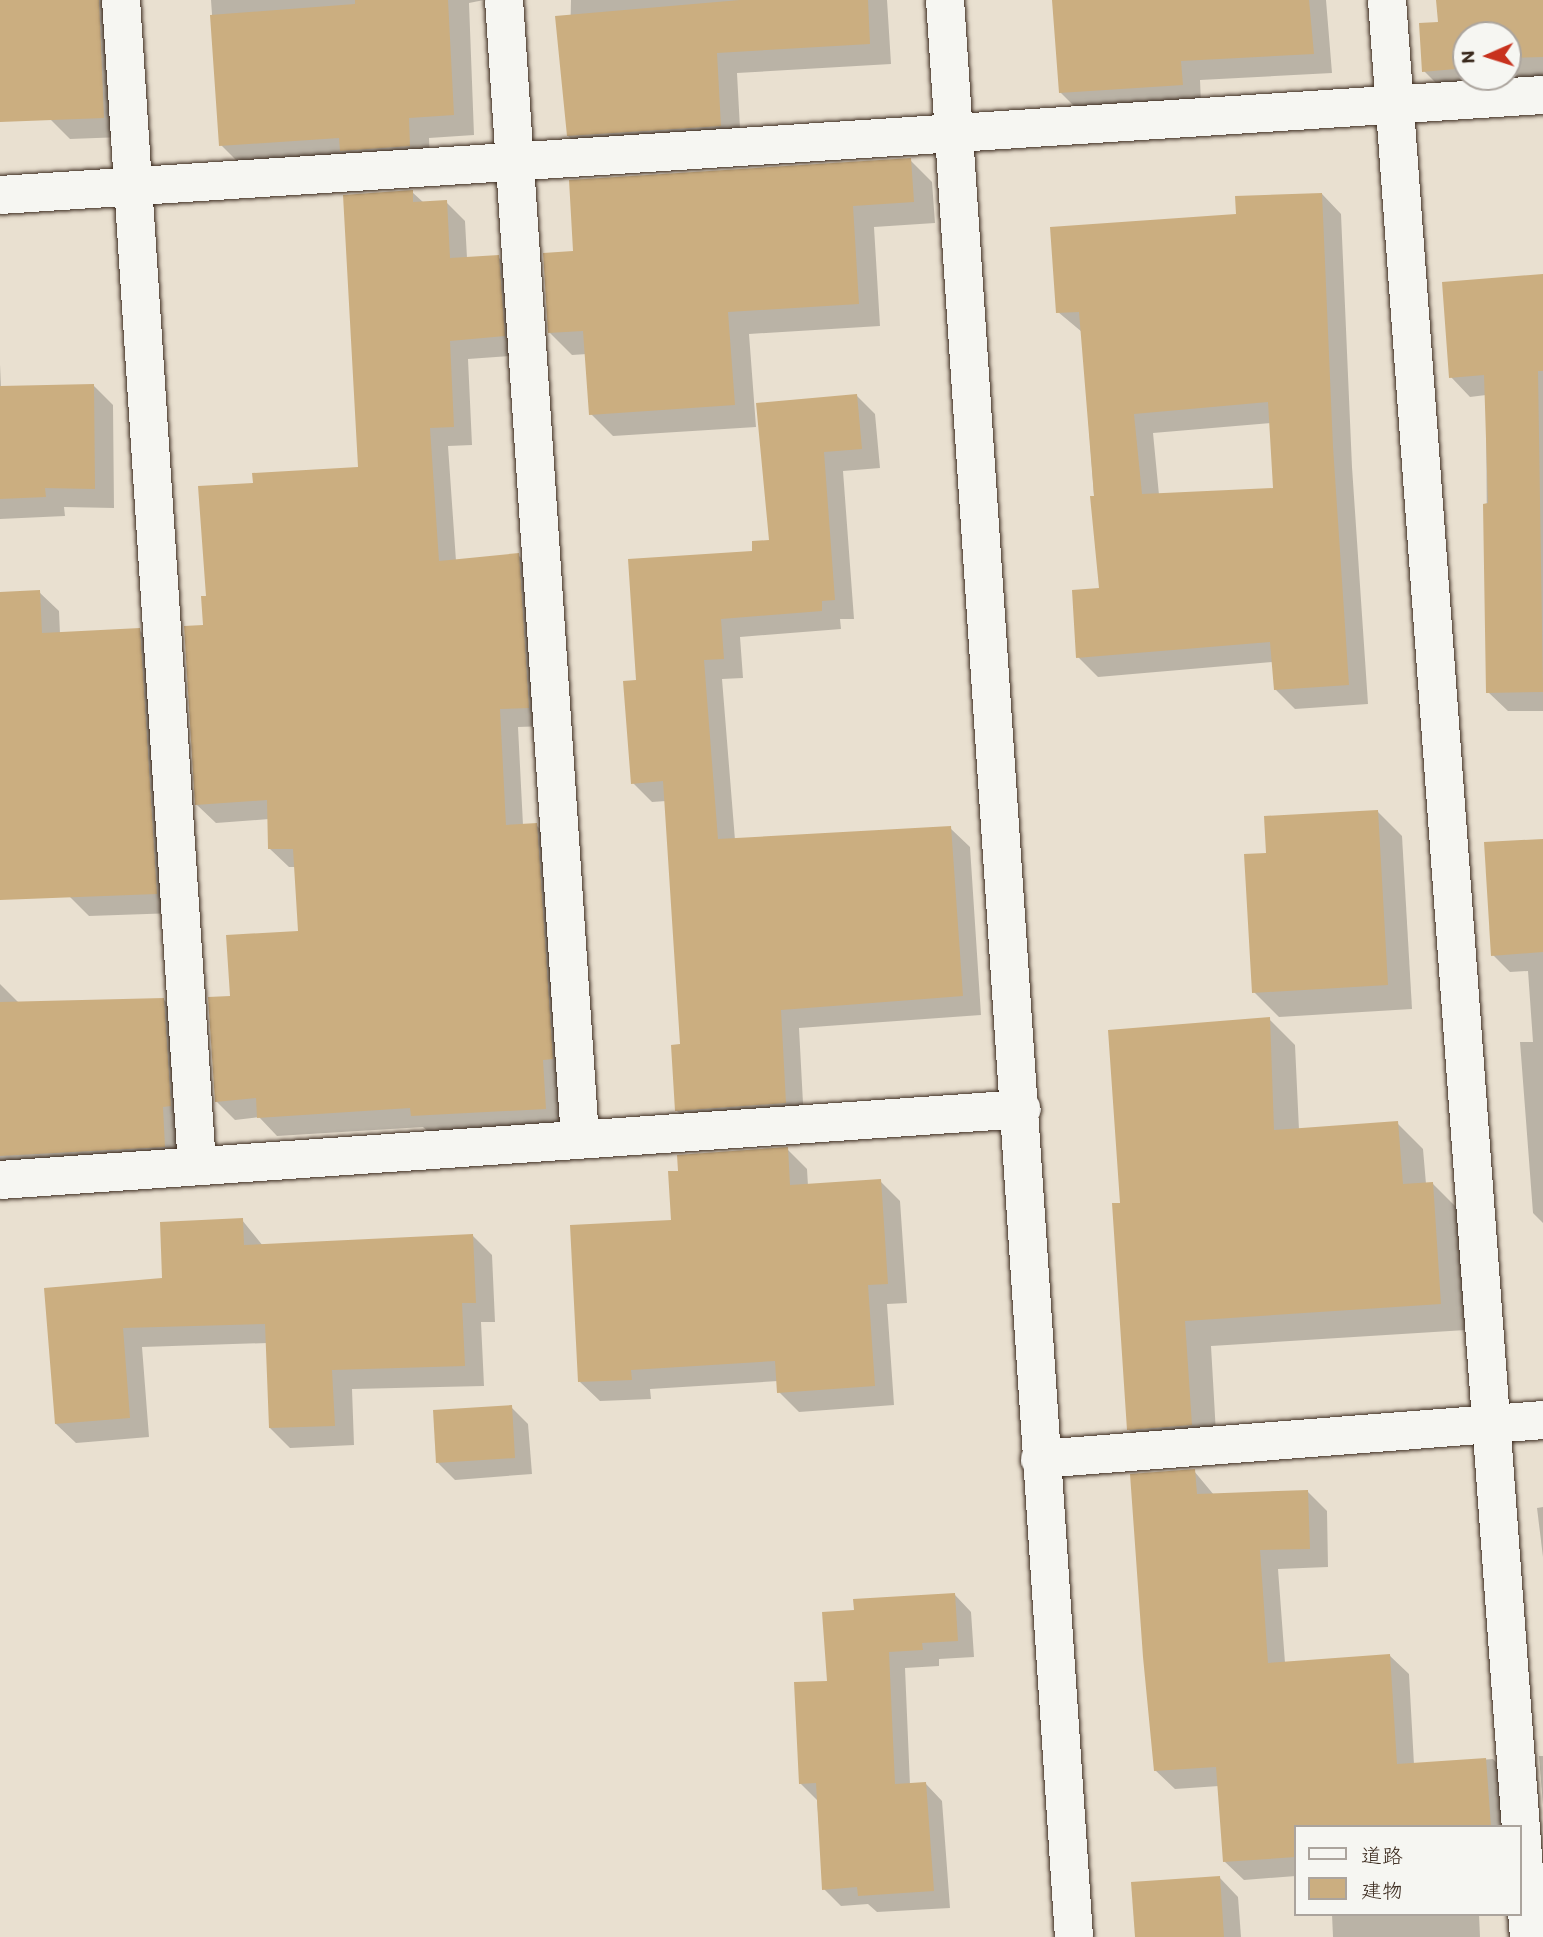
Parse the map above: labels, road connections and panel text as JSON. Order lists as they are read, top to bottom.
{
  "legend": ["道路", "建物"],
  "north": "left"
}
